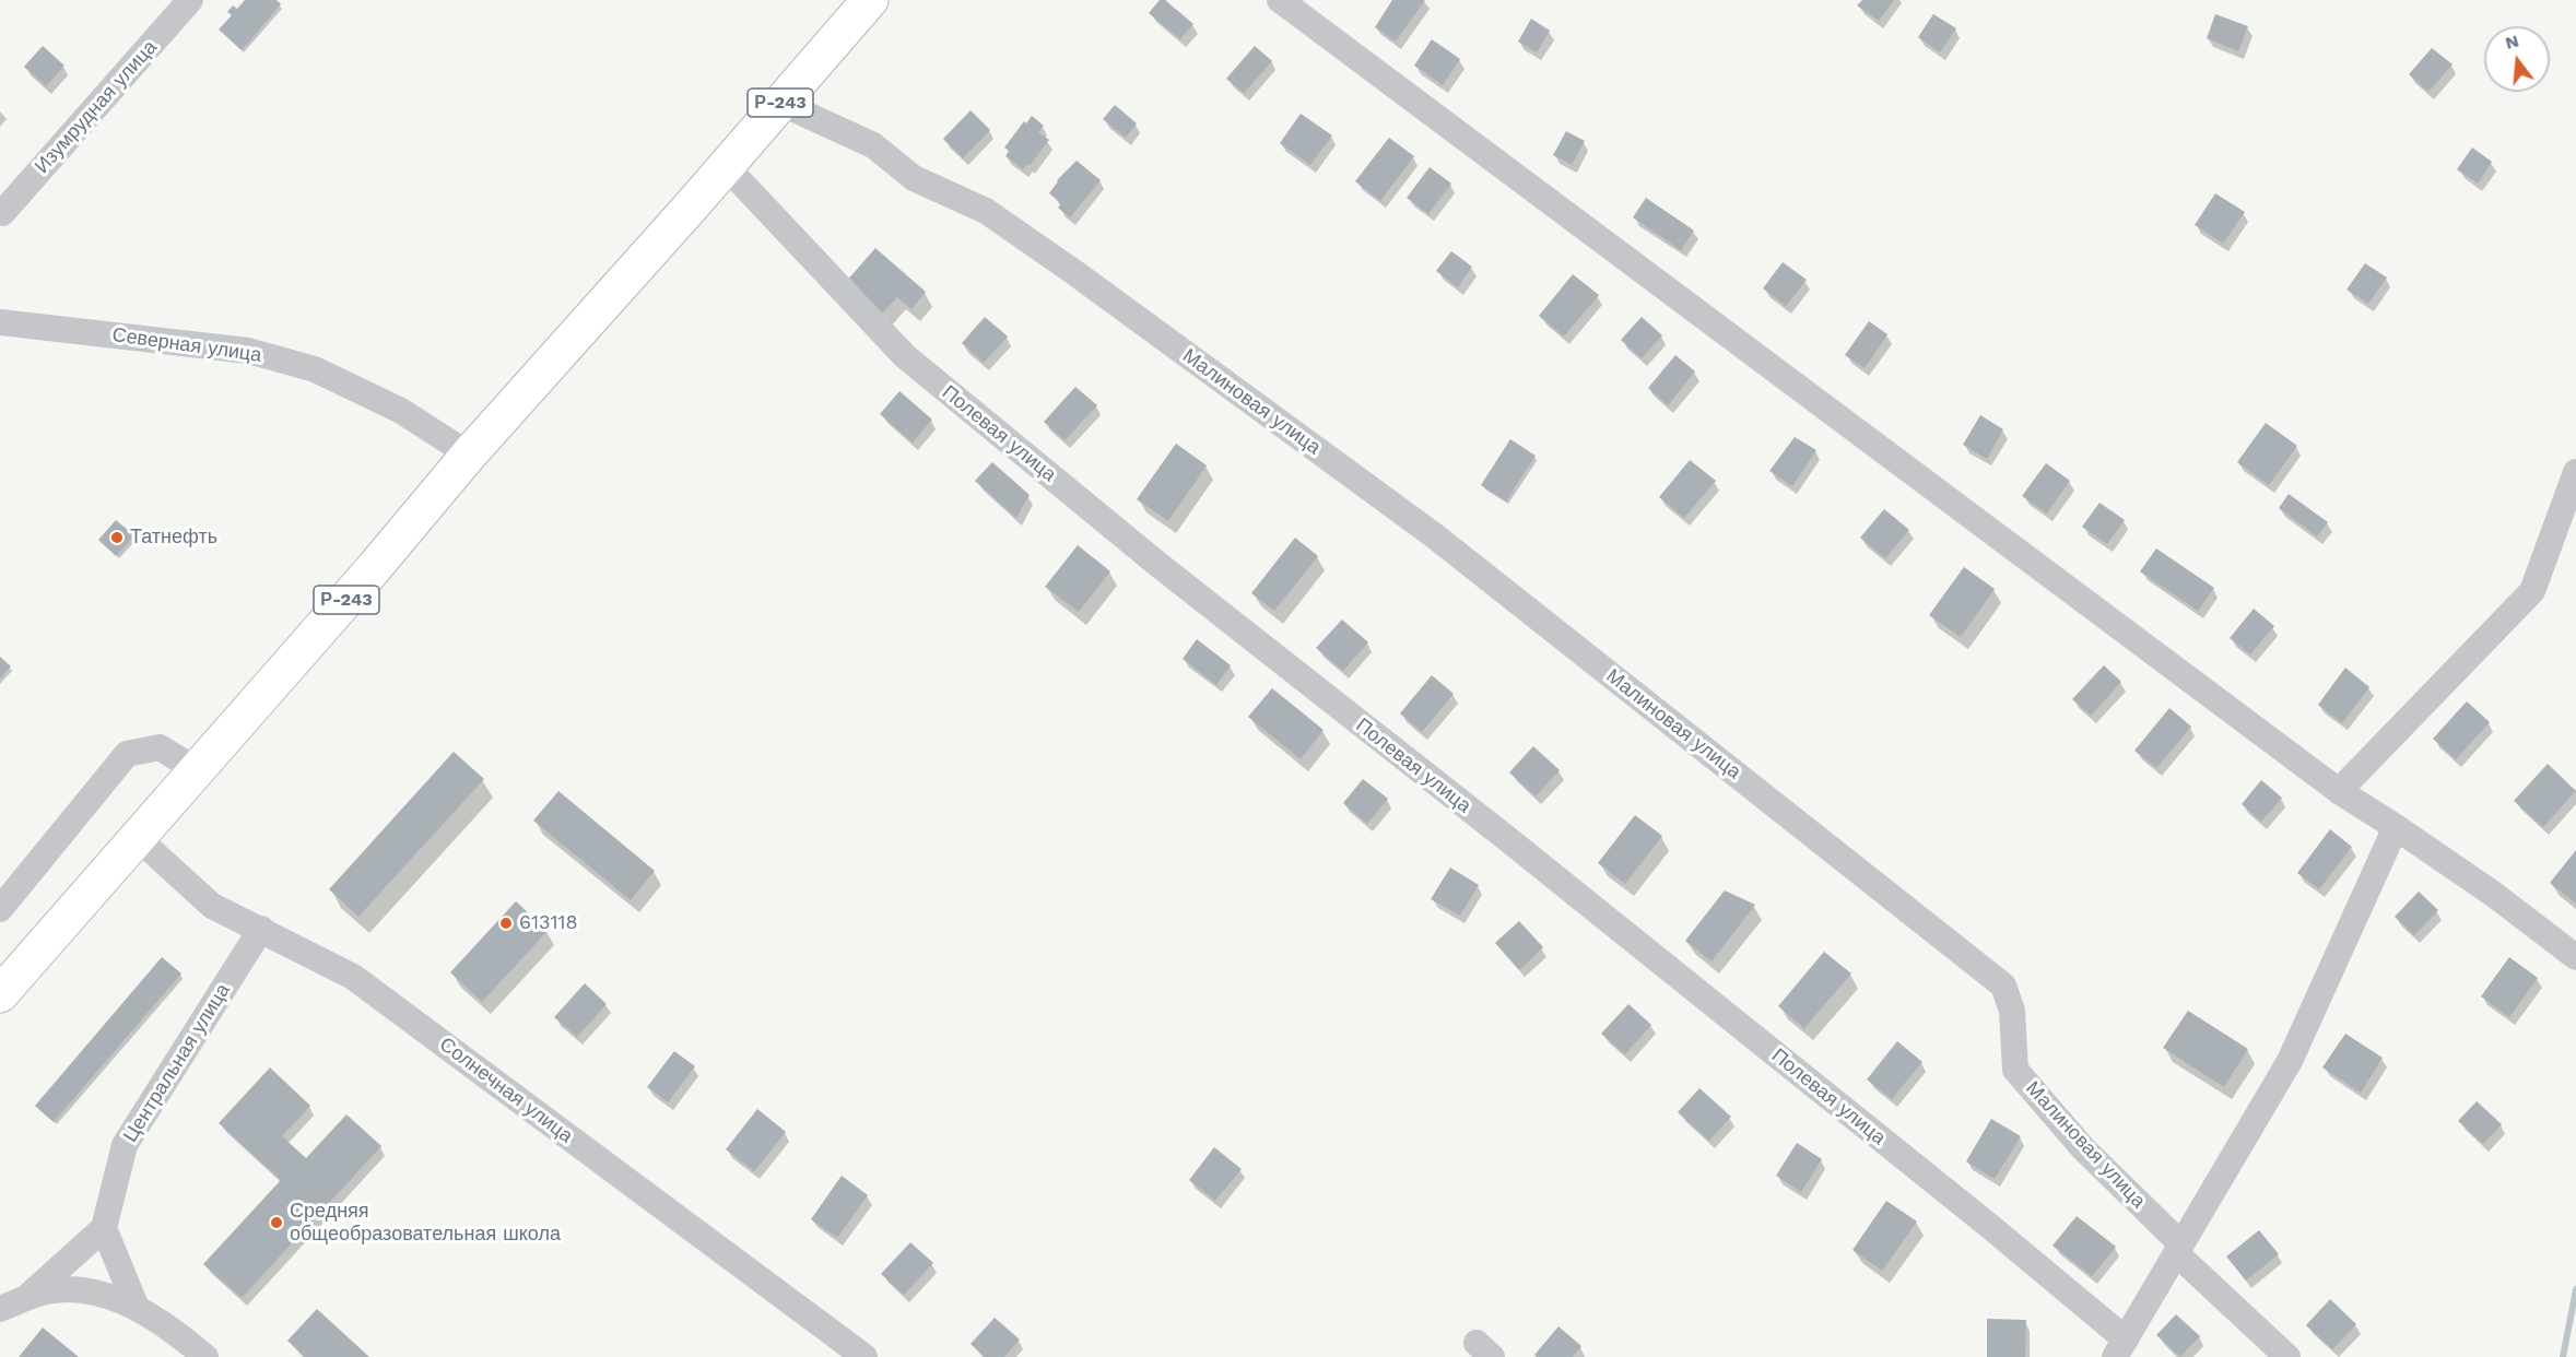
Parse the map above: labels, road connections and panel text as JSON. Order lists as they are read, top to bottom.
{
  "streets": {
    "highway": ["Р-243"],
    "street": [
      "Изумрудная улица",
      "Северная улица",
      "Малиновая улица",
      "Полевая улица",
      "Центральная улица",
      "Солнечная улица"
    ]
  },
  "crossings": [
    ["Р-243", "Северная улица"],
    ["Р-243", "Малиновая улица"],
    ["Р-243", "Полевая улица"],
    ["Р-243", "Солнечная улица"],
    ["Центральная улица", "Солнечная улица"]
  ],
  "places": ["Татнефть", "613118", "Средняя общеобразовательная школа"],
  "north": "top"
}
